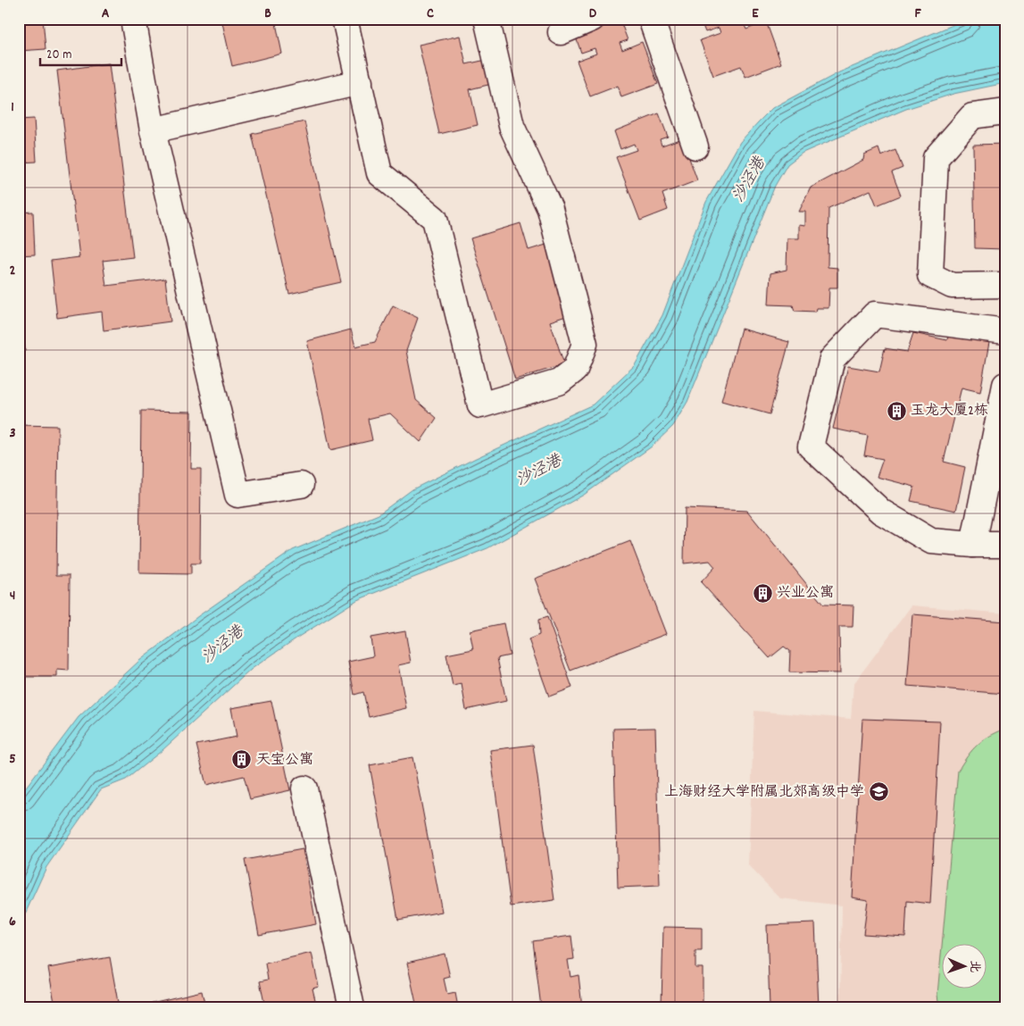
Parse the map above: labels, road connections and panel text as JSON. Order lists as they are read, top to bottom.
{
  "water": ["沙泾港"],
  "places": {
    "building": ["玉龙大厦2栋", "兴业公寓", "天宝公寓"],
    "school or university": ["上海财经大学附属北郊高级中学"]
  },
  "scale_bar": "20 m",
  "north": "right",
  "grid": {
    "columns": [
      "A",
      "B",
      "C",
      "D",
      "E",
      "F"
    ],
    "rows": [
      "1",
      "2",
      "3",
      "4",
      "5",
      "6"
    ]
  }
}
